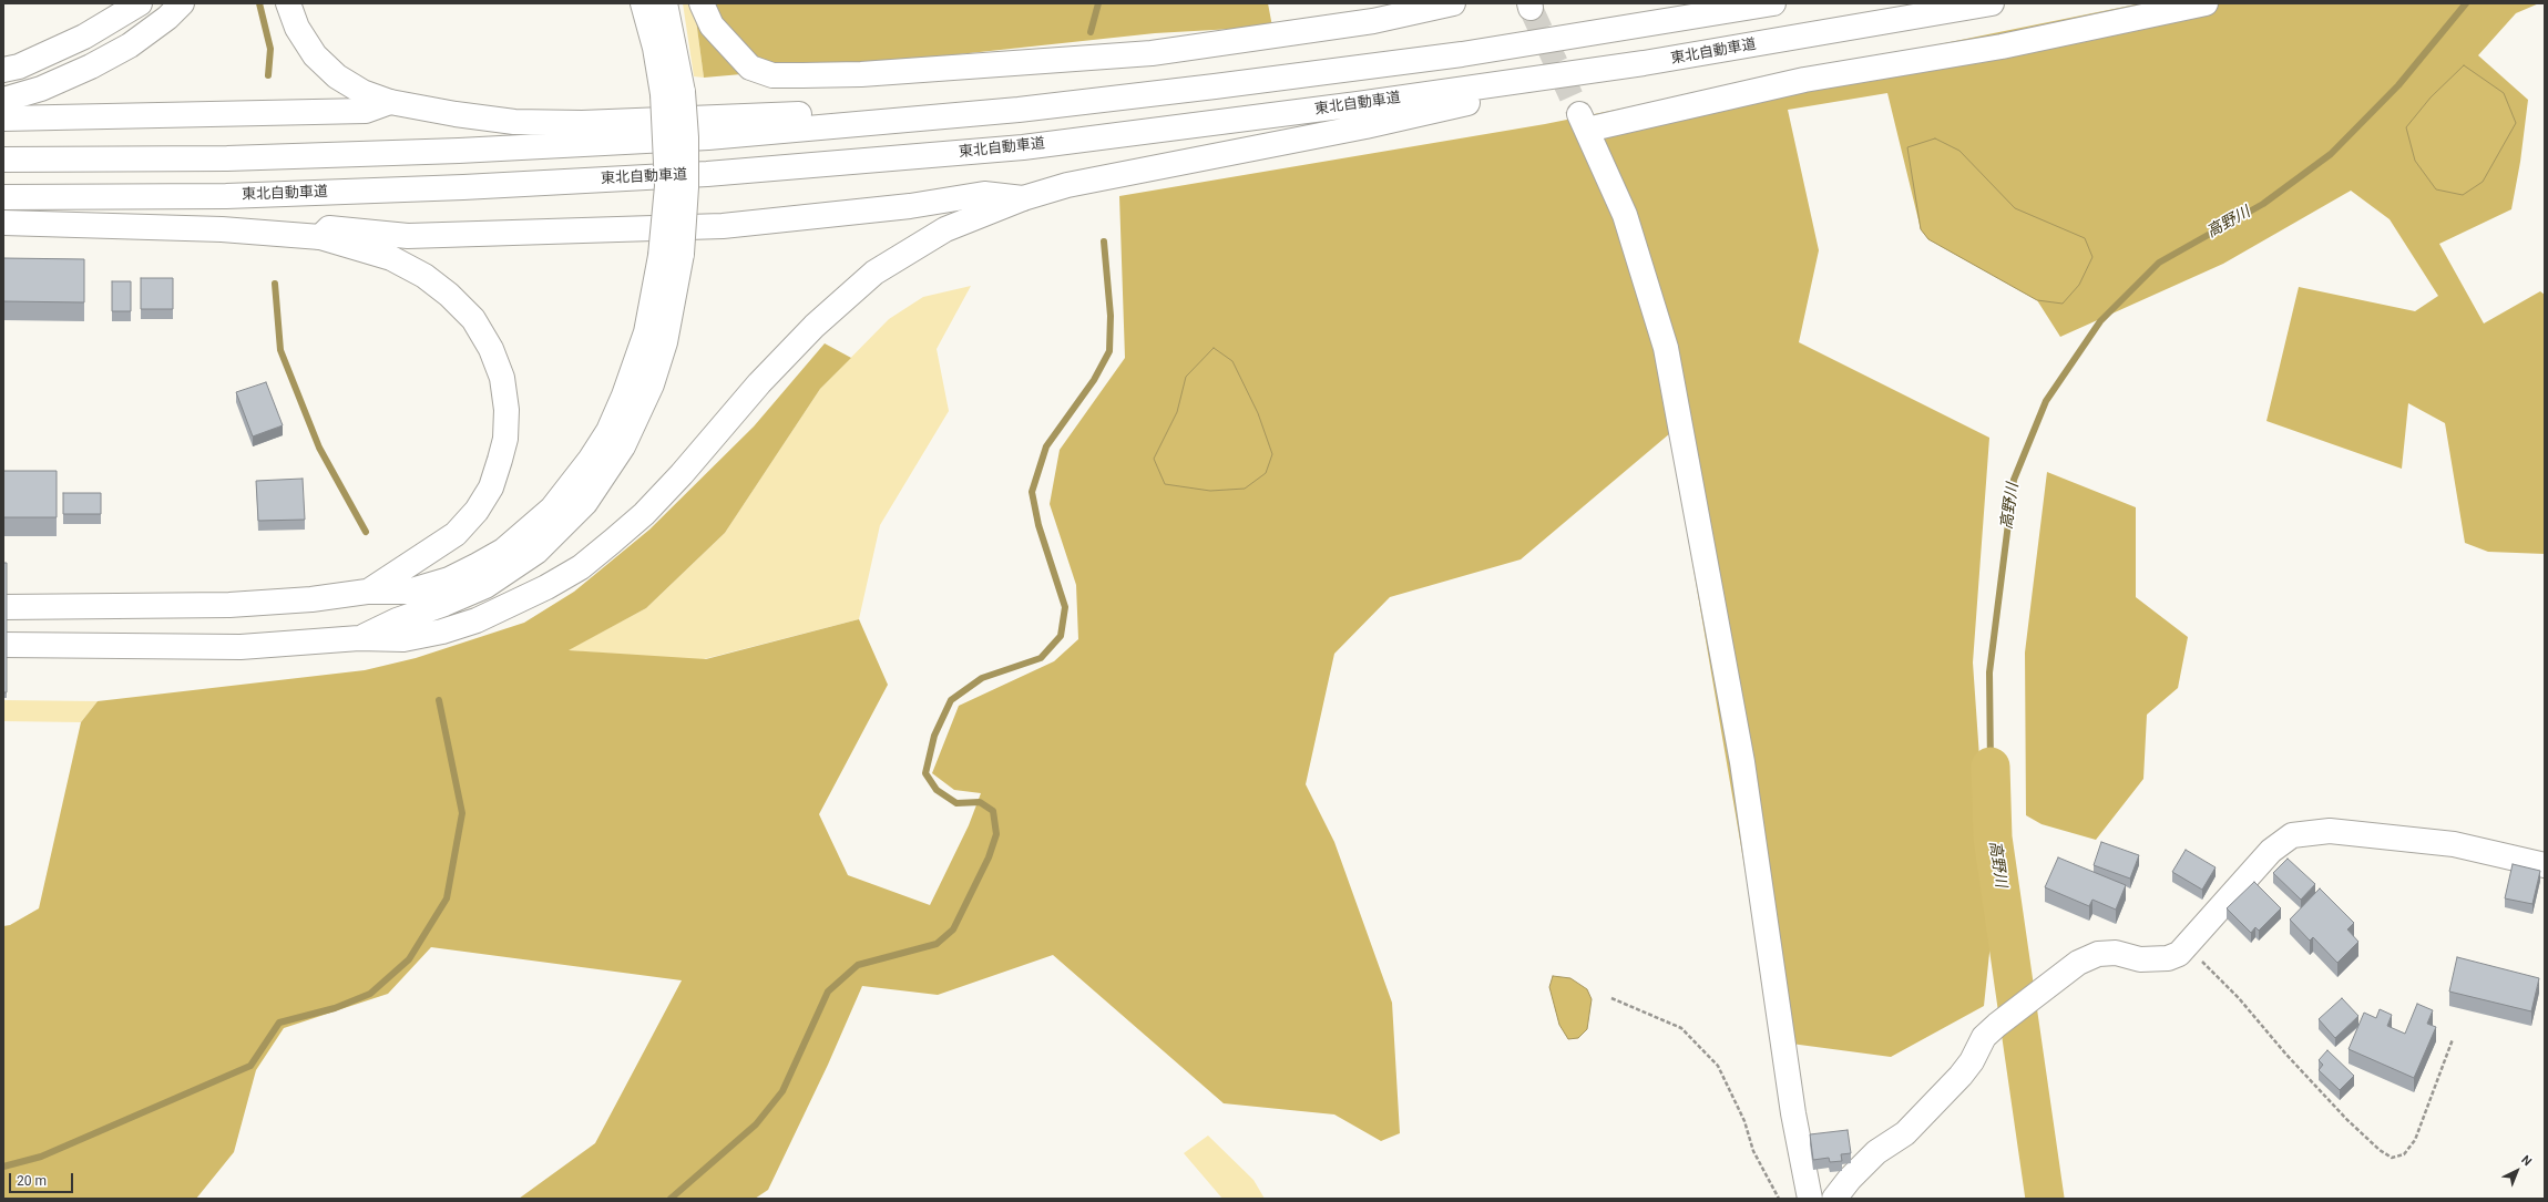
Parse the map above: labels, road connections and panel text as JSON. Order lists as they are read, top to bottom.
{
  "streets": {
    "main road": ["東北自動車道"]
  },
  "water": ["高野川"],
  "scale_bar": "20 m",
  "north": "top right"
}
